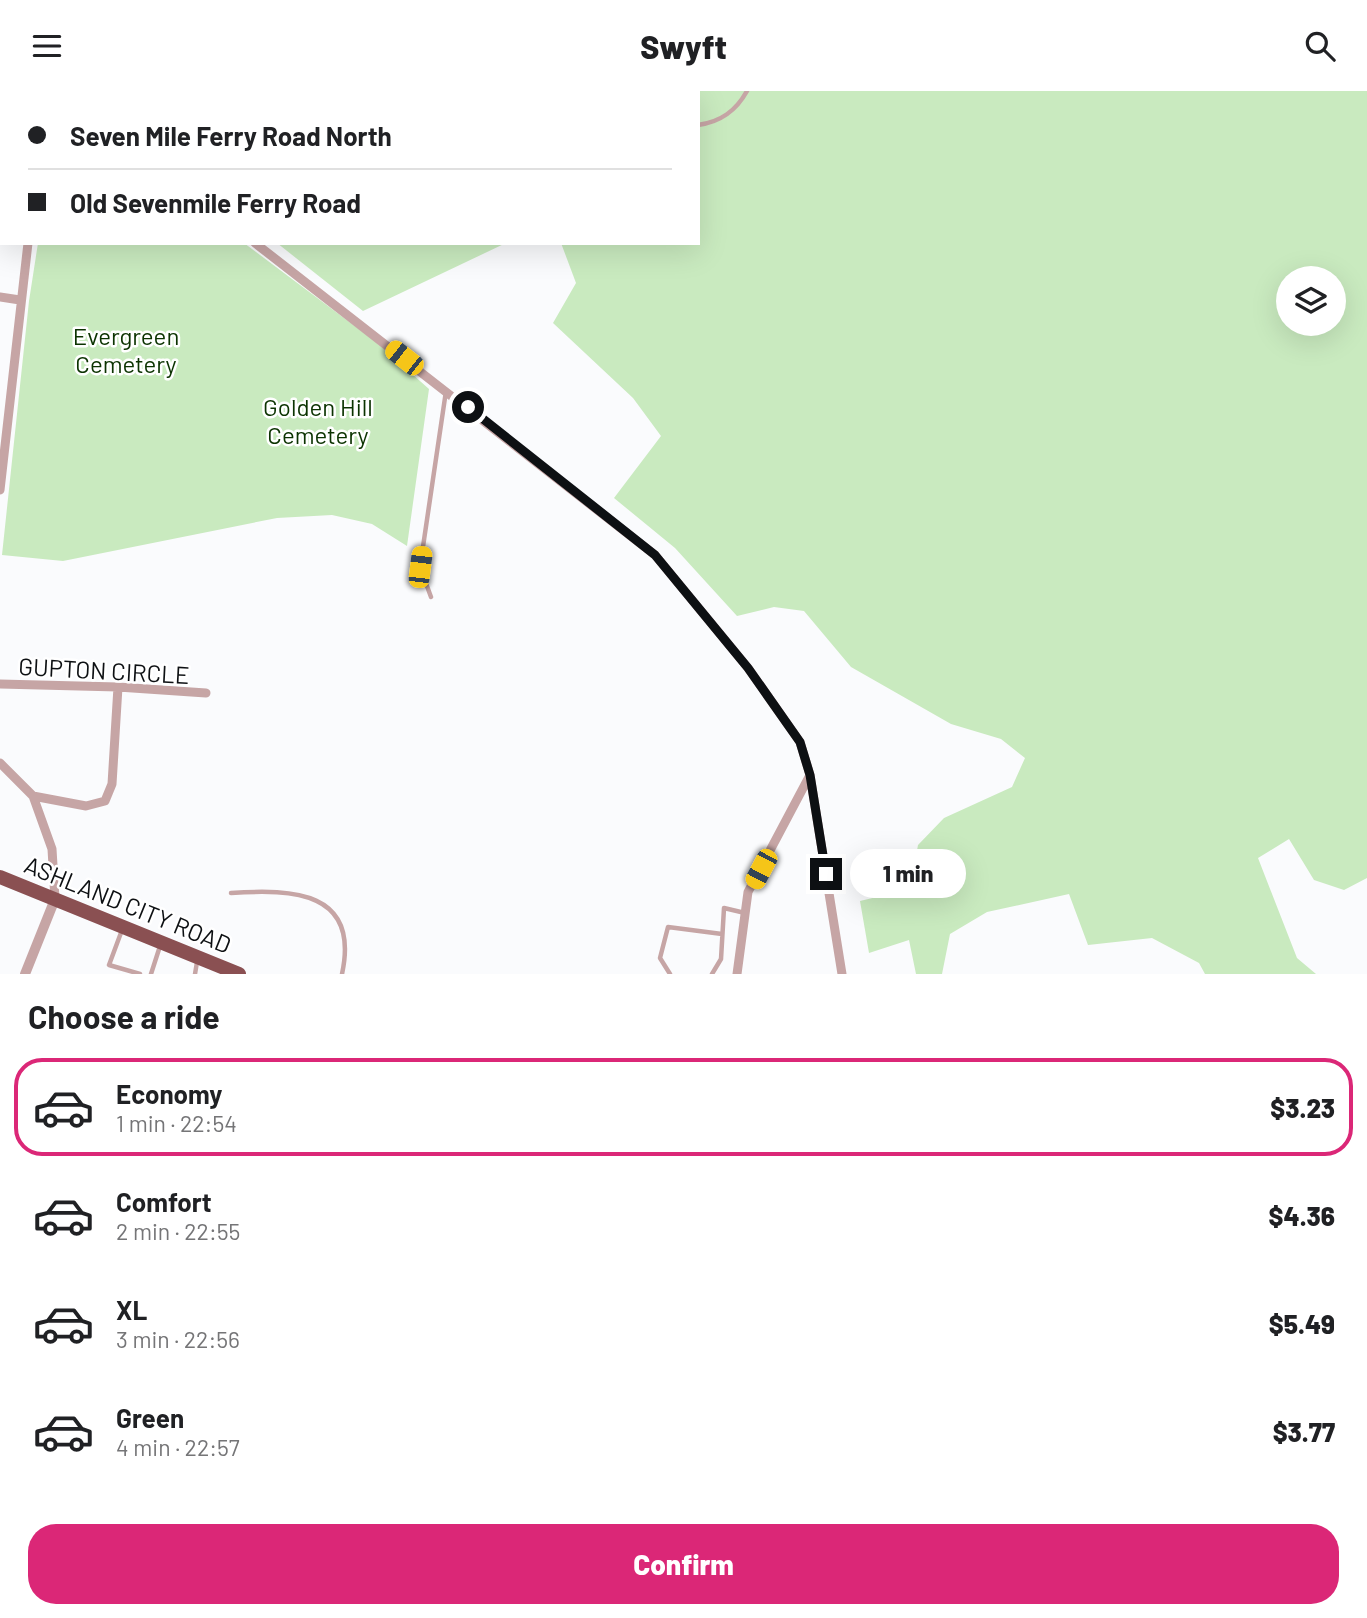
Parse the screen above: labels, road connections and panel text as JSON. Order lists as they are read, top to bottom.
{
  "streets": {
    "highway": ["ASHLAND CITY ROAD"],
    "street": ["GUPTON CIRCLE"]
  },
  "parks": ["Evergreen Cemetery", "Golden Hill Cemetery"],
  "page": {
    "header": "Swyft",
    "banner": ["Seven Mile Ferry Road North", "Old Sevenmile Ferry Road"],
    "bubble": "1 min",
    "heading": "Choose a ride",
    "list": [
      {
        "name": "Economy",
        "note": "1 min · 22:54",
        "value": "$3.23"
      },
      {
        "name": "Comfort",
        "note": "2 min · 22:55",
        "value": "$4.36"
      },
      {
        "name": "XL",
        "note": "3 min · 22:56",
        "value": "$5.49"
      },
      {
        "name": "Green",
        "note": "4 min · 22:57",
        "value": "$3.77"
      }
    ],
    "buttons": "Confirm"
  }
}
